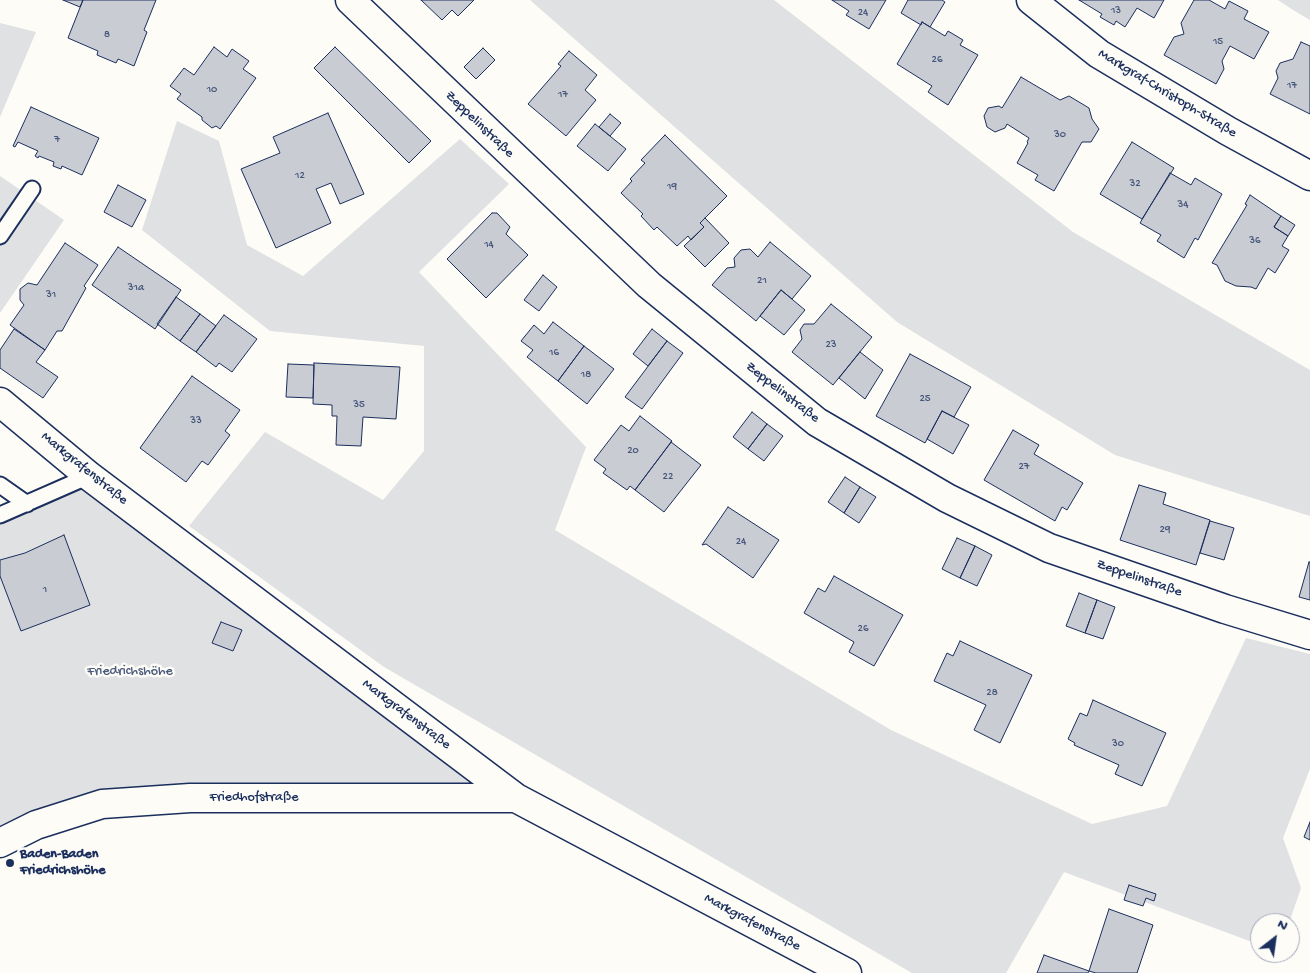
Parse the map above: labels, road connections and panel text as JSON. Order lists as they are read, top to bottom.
{
  "streets": {
    "street": [
      "Markgraf-Christoph-Straße",
      "Zeppelinstraße",
      "Markgrafenstraße",
      "Friedhofstraße"
    ]
  },
  "crossings": [
    ["Markgrafenstraße", "Friedhofstraße"]
  ],
  "parks": ["Friedrichshöhe"],
  "places": ["Baden-Baden Friedrichshöhe"],
  "house_numbers": [
    "13",
    "24",
    "8",
    "15",
    "26",
    "17",
    "10",
    "17",
    "30",
    "7",
    "12",
    "32",
    "19",
    "34",
    "36",
    "14",
    "21",
    "31a",
    "31",
    "23",
    "16",
    "18",
    "25",
    "35",
    "33",
    "20",
    "27",
    "22",
    "29",
    "24",
    "1",
    "26",
    "28",
    "30"
  ],
  "north": "top right"
}
